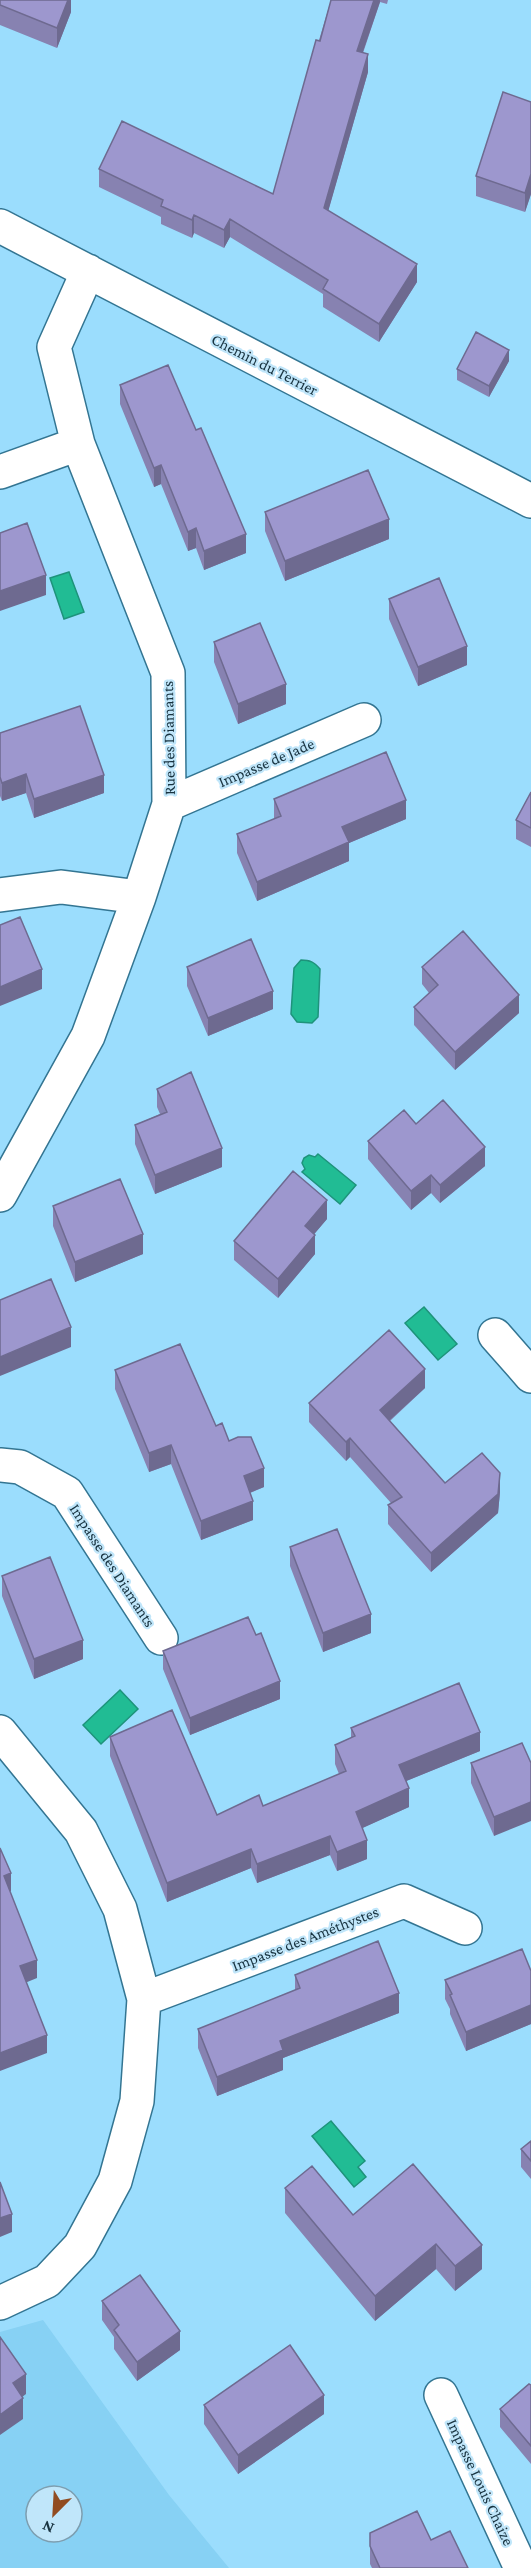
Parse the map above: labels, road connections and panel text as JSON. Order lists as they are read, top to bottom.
{
  "streets": {
    "street": [
      "Chemin du Terrier",
      "Rue des Diamants",
      "Impasse de Jade",
      "Impasse des Diamants",
      "Impasse des Améthystes",
      "Impasse Louis Chaize"
    ]
  },
  "crossings": [
    ["Chemin du Terrier", "Rue des Diamants"],
    ["Rue des Diamants", "Impasse de Jade"]
  ],
  "north": "bottom left"
}
